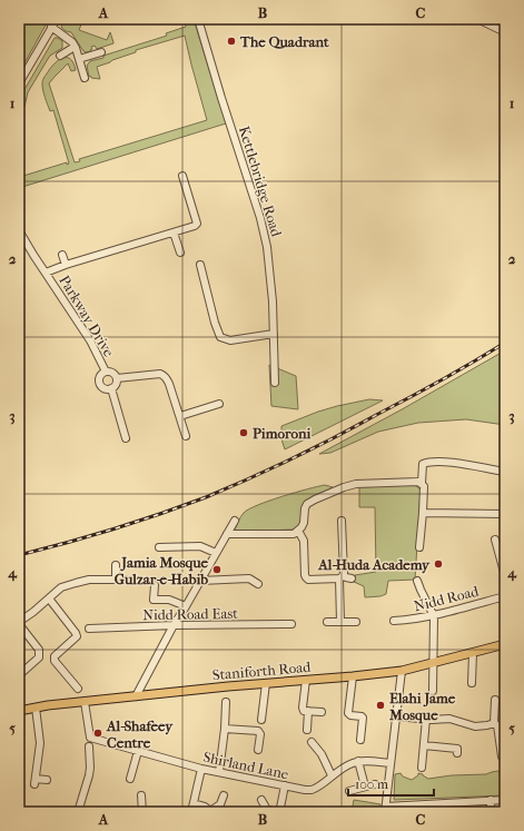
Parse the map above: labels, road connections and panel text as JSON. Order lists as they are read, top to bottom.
{
  "streets": {
    "main road": ["Staniforth Road"],
    "street": [
      "Kettlebridge Road",
      "Parkway Drive",
      "Nidd Road",
      "Nidd Road East",
      "Shirland Lane"
    ]
  },
  "crossings": [
    ["Staniforth Road", "Shirland Lane"]
  ],
  "places": [
    "The Quadrant",
    "Pimoroni",
    "Al-Huda Academy",
    "Jamia Mosque Gulzar-e-Habib",
    "Elahi Jame Mosque",
    "Al-Shafeey Centre"
  ],
  "scale_bar": "100 m",
  "grid": {
    "columns": ["A", "B", "C"],
    "rows": [
      "1",
      "2",
      "3",
      "4",
      "5"
    ]
  }
}
